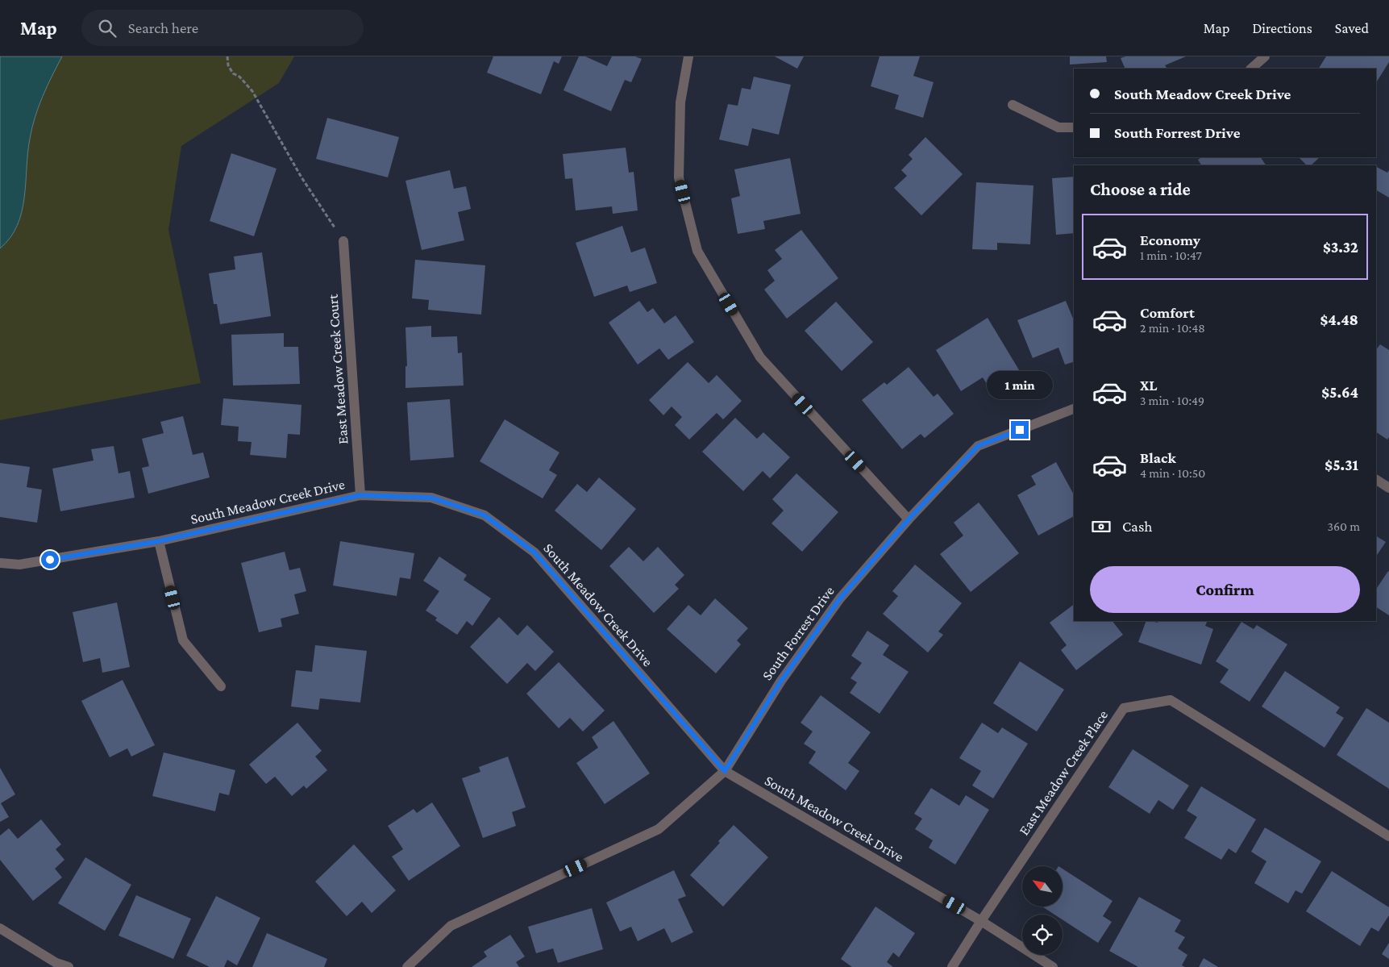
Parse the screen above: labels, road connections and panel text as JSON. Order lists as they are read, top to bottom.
{
  "streets": {
    "street": [
      "East Meadow Creek Court",
      "South Meadow Creek Drive",
      "South Forrest Drive",
      "East Meadow Creek Place"
    ]
  },
  "crossings": [
    ["East Meadow Creek Court", "South Meadow Creek Drive"],
    ["South Meadow Creek Drive", "South Forrest Drive"],
    ["South Meadow Creek Drive", "East Meadow Creek Place"]
  ],
  "north": "top left",
  "page": {
    "header": "Map",
    "search": "Search here",
    "nav": ["Map", "Directions", "Saved"],
    "banner": ["South Meadow Creek Drive", "South Forrest Drive"],
    "heading": "Choose a ride",
    "list": [
      {
        "name": "Economy",
        "note": "1 min · 10:47",
        "value": "$3.32"
      },
      {
        "name": "Comfort",
        "note": "2 min · 10:48",
        "value": "$4.48"
      },
      {
        "name": "XL",
        "note": "3 min · 10:49",
        "value": "$5.64"
      },
      {
        "name": "Black",
        "note": "4 min · 10:50",
        "value": "$5.31"
      }
    ],
    "bubble": "1 min",
    "pay": ["Cash", "360 m"],
    "buttons": "Confirm"
  }
}
